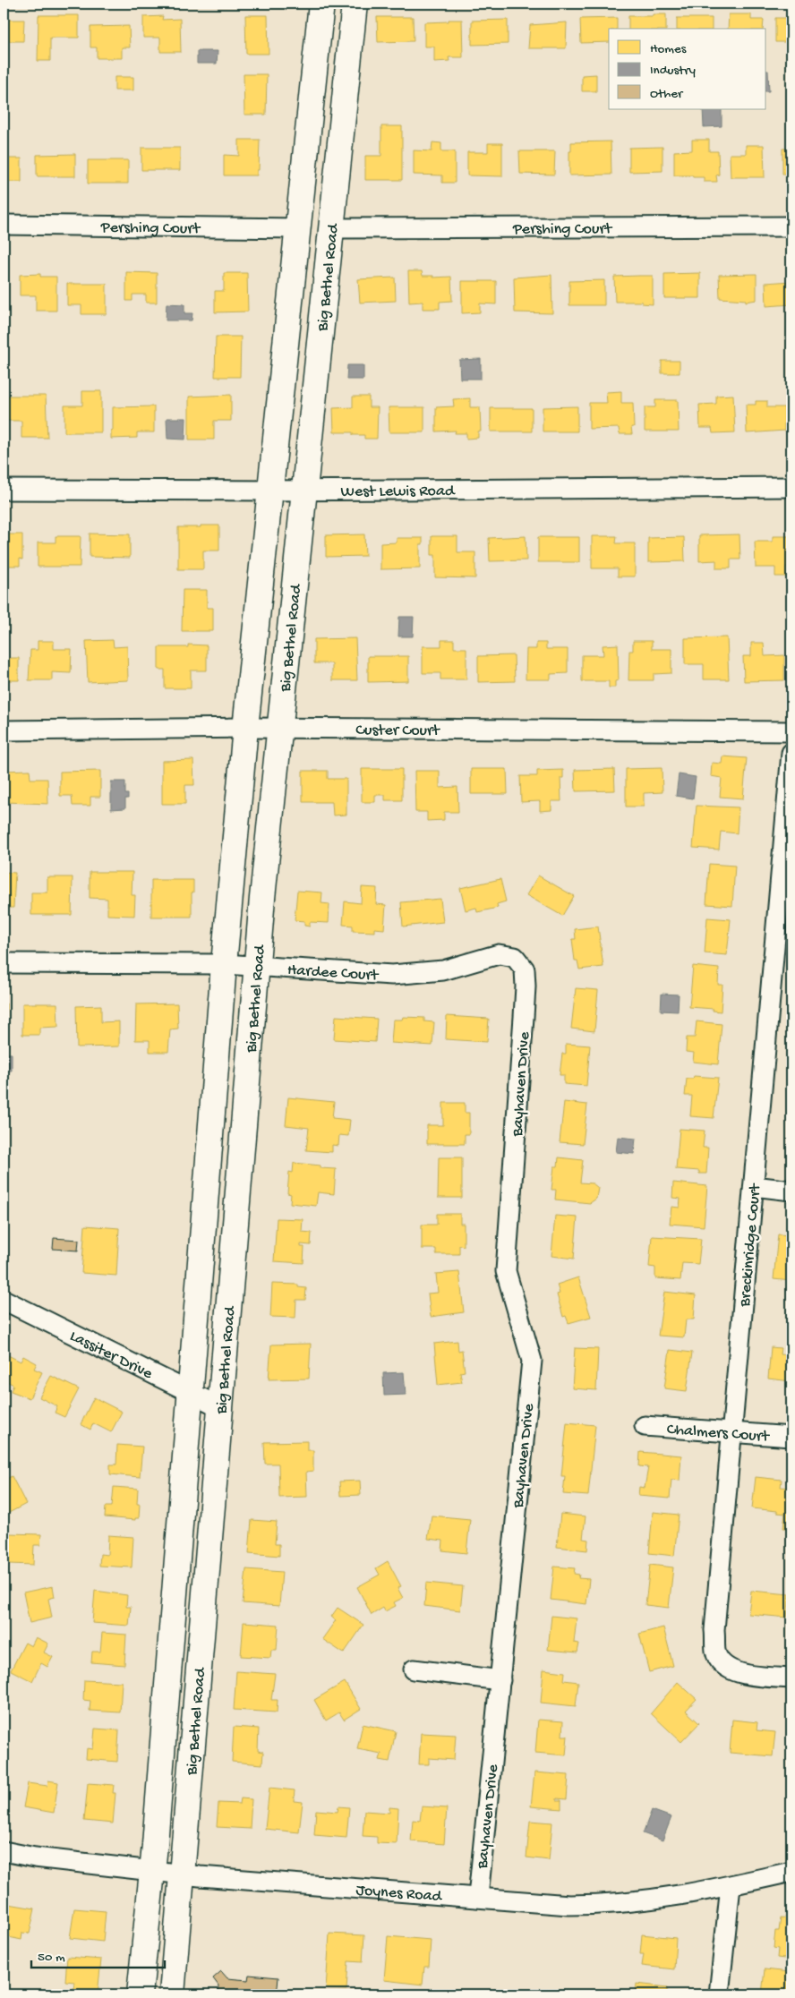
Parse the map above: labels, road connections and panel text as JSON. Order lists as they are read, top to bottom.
{
  "streets": {
    "main road": ["Big Bethel Road"],
    "street": [
      "Pershing Court",
      "West Lewis Road",
      "Custer Court",
      "Hardee Court",
      "Bayhaven Drive",
      "Breckinridge Court",
      "Lassiter Drive",
      "Chalmers Court",
      "Joynes Road"
    ]
  },
  "crossings": [
    ["Pershing Court", "Big Bethel Road"],
    ["Big Bethel Road", "West Lewis Road"],
    ["Big Bethel Road", "Custer Court"],
    ["Big Bethel Road", "Hardee Court"],
    ["Big Bethel Road", "Lassiter Drive"],
    ["Big Bethel Road", "Joynes Road"],
    ["Hardee Court", "Bayhaven Drive"],
    ["Bayhaven Drive", "Joynes Road"],
    ["Breckinridge Court", "Chalmers Court"]
  ],
  "legend": ["Homes", "Industry", "Other"],
  "scale_bar": "50 m"
}
